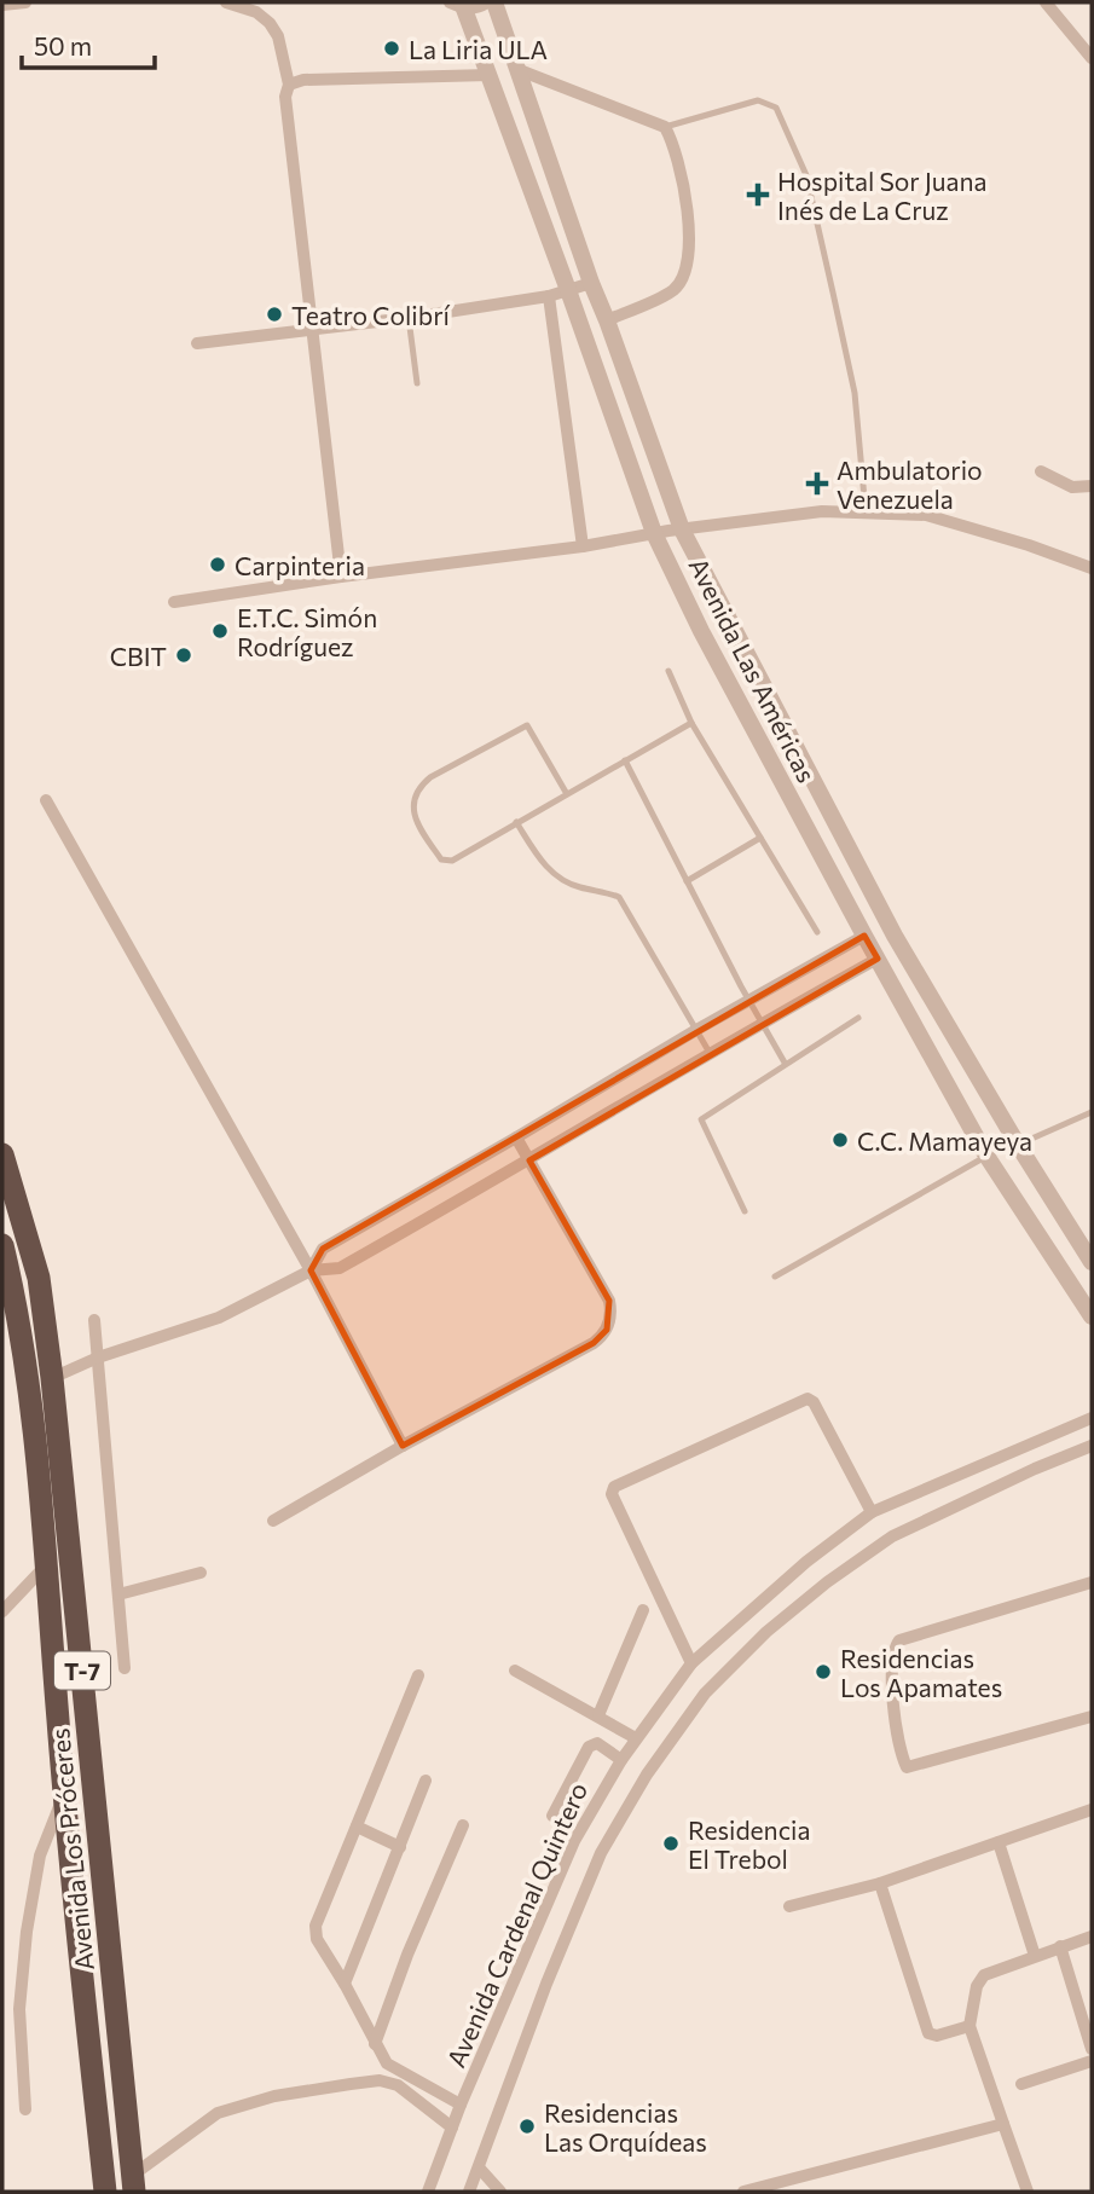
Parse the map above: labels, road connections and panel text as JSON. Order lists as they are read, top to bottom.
{
  "streets": {
    "highway": ["T-7", "Avenida Los Próceres"],
    "street": ["Avenida Las Américas", "Avenida Cardenal Quintero"]
  },
  "places": {
    "other": [
      "La Liria ULA",
      "Teatro Colibrí",
      "Carpinteria",
      "E.T.C. Simón Rodríguez",
      "CBIT",
      "C.C. Mamayeya",
      "Residencias Los Apamates",
      "Residencia El Trebol",
      "Residencias Las Orquídeas"
    ],
    "health": ["Hospital Sor Juana Inés de La Cruz", "Ambulatorio Venezuela"]
  },
  "scale_bar": "50 m"
}
